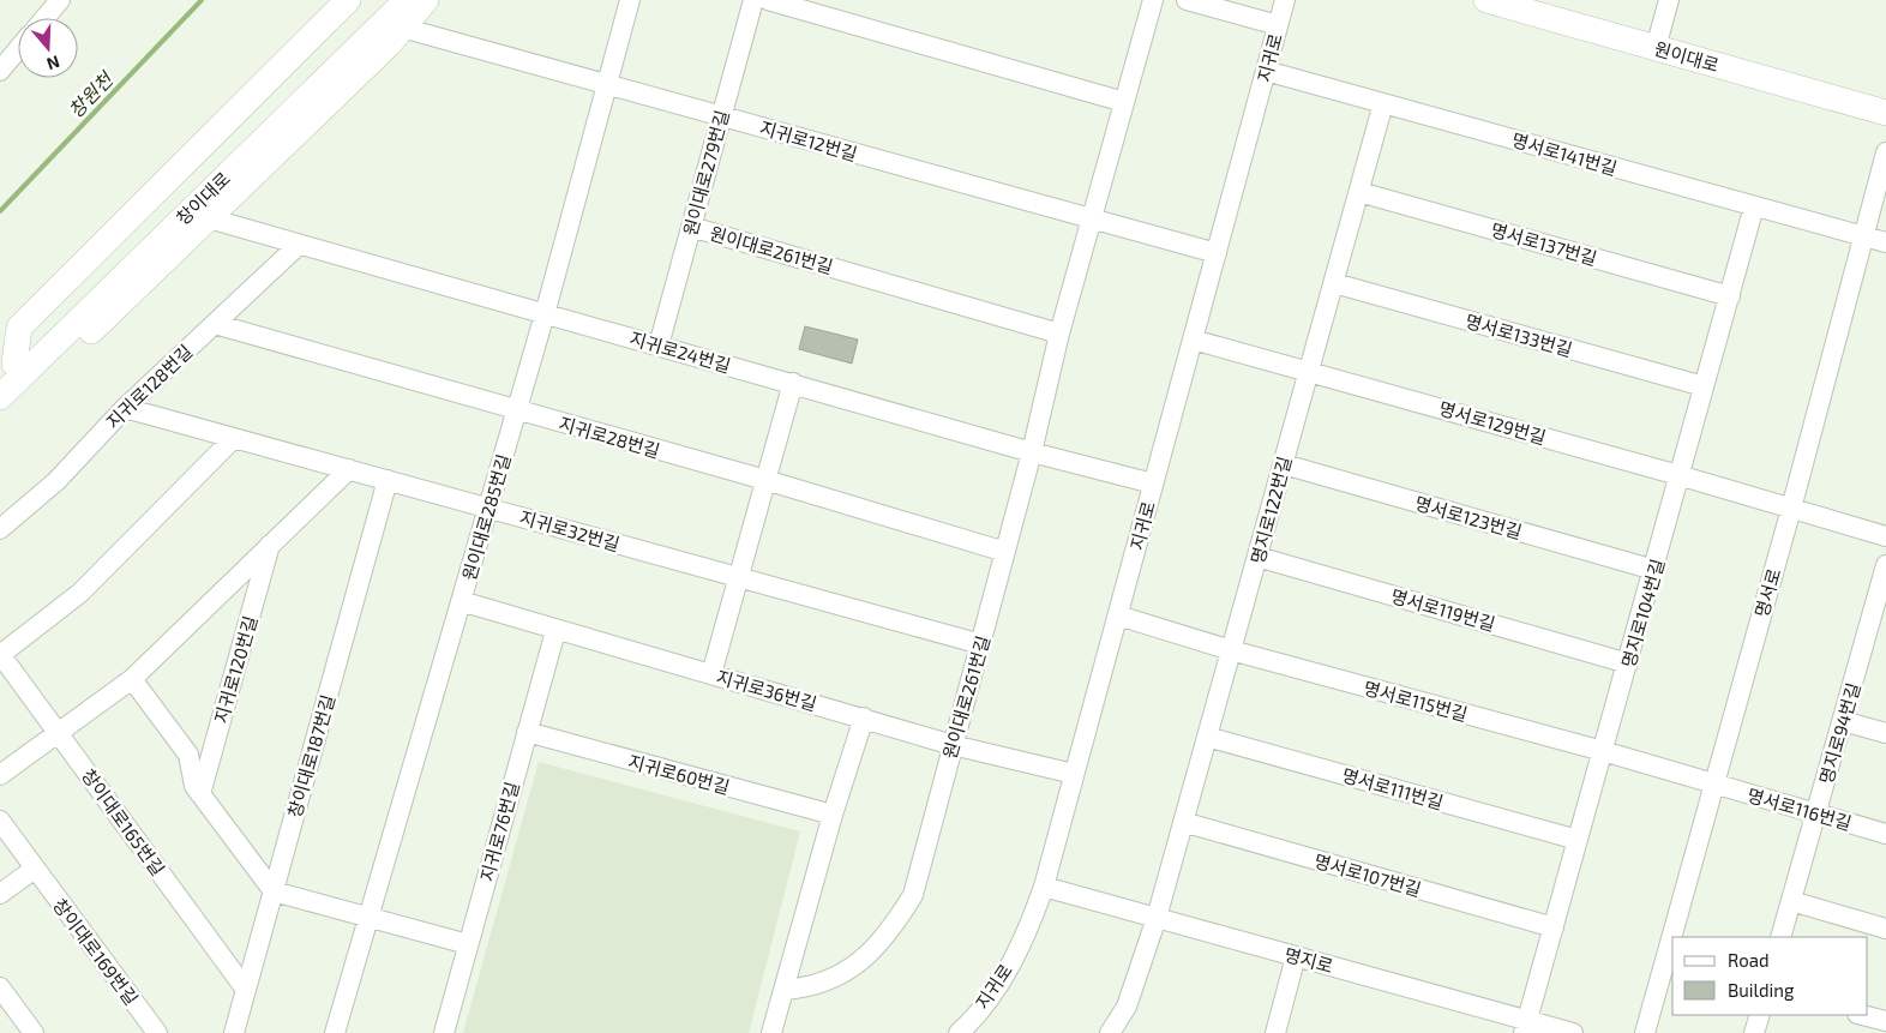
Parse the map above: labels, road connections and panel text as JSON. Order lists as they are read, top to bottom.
{
  "streets": {
    "main road": ["원이대로", "창이대로"],
    "street": [
      "지귀로",
      "지귀로12번길",
      "명서로141번길",
      "원이대로279번길",
      "명서로137번길",
      "원이대로261번길",
      "명서로133번길",
      "지귀로24번길",
      "지귀로128번길",
      "명서로129번길",
      "지귀로28번길",
      "명지로122번길",
      "원이대로285번길",
      "명서로123번길",
      "지귀로32번길",
      "명서로",
      "명서로119번길",
      "명지로104번길",
      "지귀로120번길",
      "지귀로36번길",
      "명서로115번길",
      "명지로94번길",
      "창이대로187번길",
      "지귀로60번길",
      "명서로111번길",
      "명서로116번길",
      "창이대로165번길",
      "지귀로76번길",
      "명서로107번길",
      "창이대로169번길",
      "명지로"
    ]
  },
  "crossings": [
    ["지귀로", "지귀로12번길"],
    ["지귀로", "명서로141번길"],
    ["지귀로", "지귀로24번길"],
    ["지귀로", "명서로129번길"],
    ["지귀로", "지귀로36번길"],
    ["지귀로", "명서로115번길"],
    ["지귀로", "명지로"],
    ["지귀로12번길", "원이대로279번길"],
    ["지귀로12번길", "원이대로261번길"],
    ["지귀로12번길", "원이대로285번길"],
    ["명서로141번길", "명지로122번길"],
    ["명서로141번길", "명서로"],
    ["명서로141번길", "명지로104번길"],
    ["원이대로279번길", "원이대로261번길"],
    ["원이대로279번길", "지귀로24번길"],
    ["명서로137번길", "명지로122번길"],
    ["명서로137번길", "명지로104번길"],
    ["원이대로261번길", "지귀로24번길"],
    ["원이대로261번길", "지귀로28번길"],
    ["원이대로261번길", "지귀로32번길"],
    ["원이대로261번길", "지귀로36번길"],
    ["명서로133번길", "명지로122번길"],
    ["명서로133번길", "명지로104번길"],
    ["지귀로24번길", "지귀로128번길"],
    ["지귀로24번길", "원이대로285번길"],
    ["지귀로128번길", "지귀로28번길"],
    ["지귀로128번길", "지귀로32번길"],
    ["명서로129번길", "명지로122번길"],
    ["명서로129번길", "명서로"],
    ["명서로129번길", "명지로104번길"],
    ["지귀로28번길", "원이대로285번길"],
    ["명지로122번길", "명서로123번길"],
    ["명지로122번길", "명서로119번길"],
    ["명지로122번길", "명서로115번길"],
    ["명지로122번길", "명서로111번길"],
    ["명지로122번길", "명서로107번길"],
    ["명지로122번길", "명지로"],
    ["원이대로285번길", "지귀로32번길"],
    ["원이대로285번길", "지귀로36번길"],
    ["명서로123번길", "명지로104번길"],
    ["지귀로32번길", "창이대로187번길"],
    ["지귀로32번길", "창이대로165번길"],
    ["명서로", "명서로115번길"],
    ["명서로", "명서로116번길"],
    ["명서로119번길", "명지로104번길"],
    ["명지로104번길", "명서로115번길"],
    ["명지로104번길", "명서로111번길"],
    ["명지로104번길", "명서로107번길"],
    ["명지로104번길", "명지로"],
    ["지귀로36번길", "지귀로76번길"],
    ["명서로115번길", "명서로116번길"],
    ["명지로94번길", "명서로116번길"],
    ["창이대로187번길", "창이대로165번길"],
    ["지귀로60번길", "지귀로76번길"]
  ],
  "water": ["창원천"],
  "legend": ["Road", "Building"],
  "north": "bottom"
}
